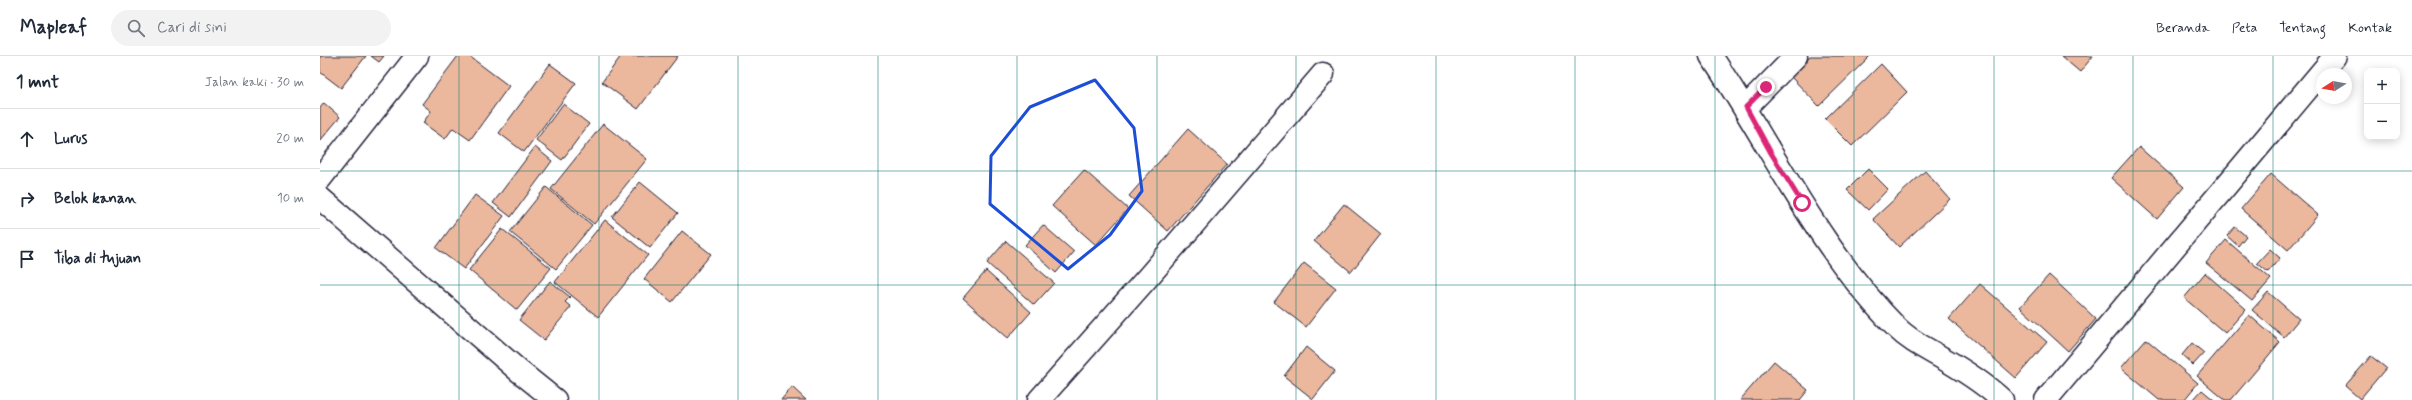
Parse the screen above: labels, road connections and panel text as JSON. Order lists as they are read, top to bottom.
{
  "north": "left",
  "page": {
    "header": "Mapleaf",
    "search": "Cari di sini",
    "nav": [
      "Beranda",
      "Peta",
      "Tentang",
      "Kontak"
    ],
    "heading": ["1 mnt", "Jalan kaki · 30 m"],
    "map_buttons": ["+", "−"],
    "list": [
      ["Lurus", "20 m"],
      ["Belok kanan", "10 m"],
      "Tiba di tujuan"
    ]
  }
}
